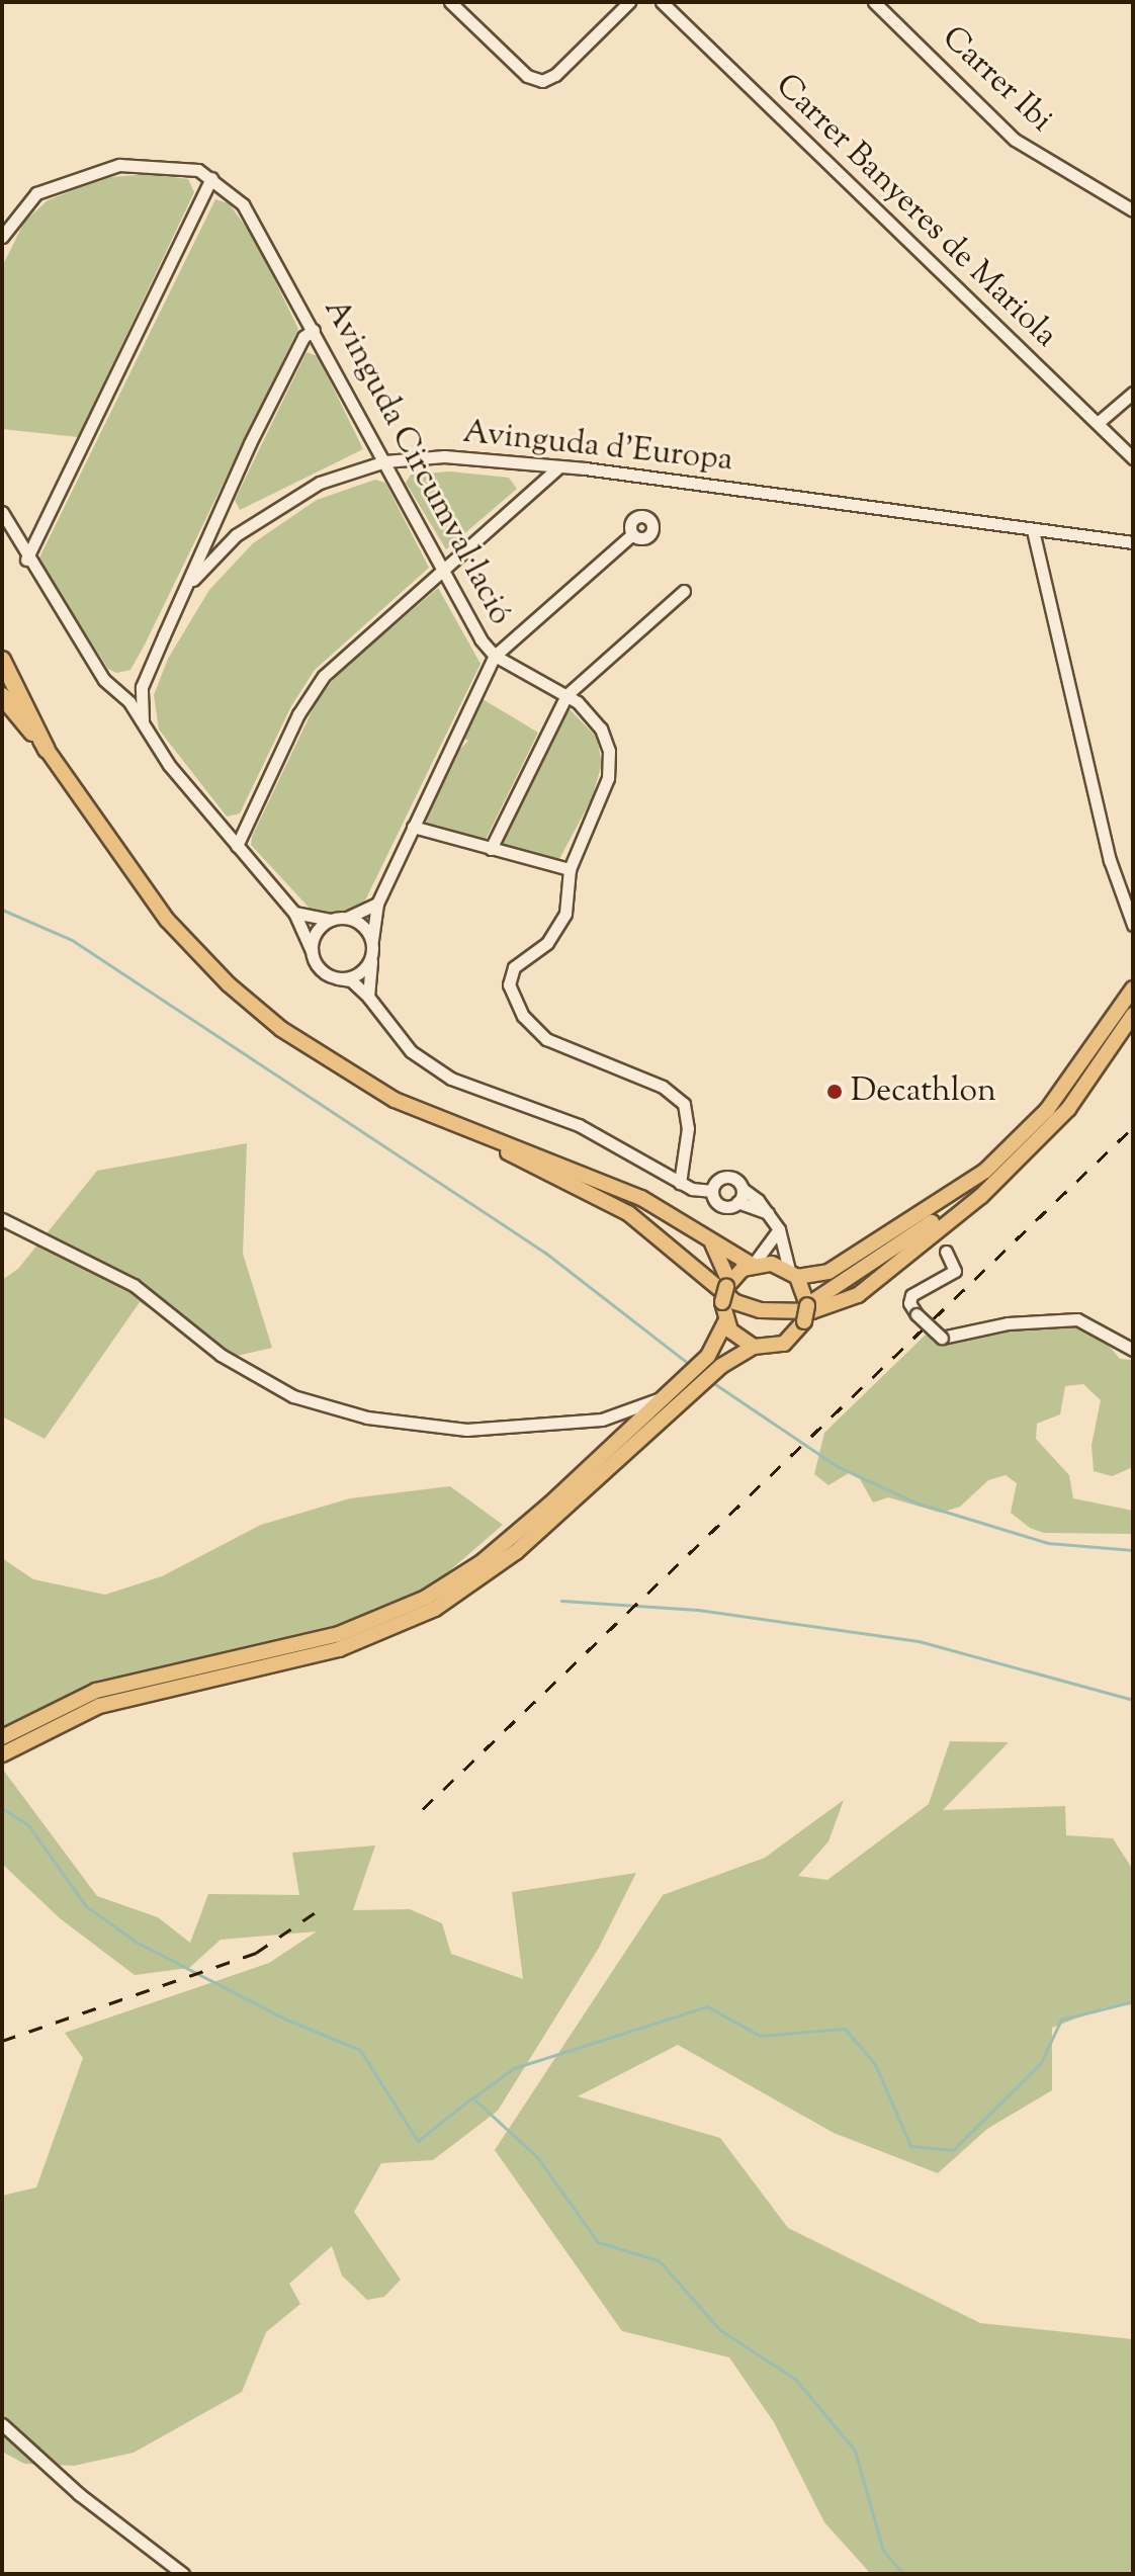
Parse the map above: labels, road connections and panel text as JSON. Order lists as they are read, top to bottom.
{
  "streets": {
    "street": [
      "Carrer Ibi",
      "Carrer Banyeres de Mariola",
      "Avinguda d'Europa",
      "Avinguda Circumval·lació"
    ]
  },
  "crossings": [
    ["Avinguda d'Europa", "Avinguda Circumval·lació"]
  ],
  "places": ["Decathlon"]
}
